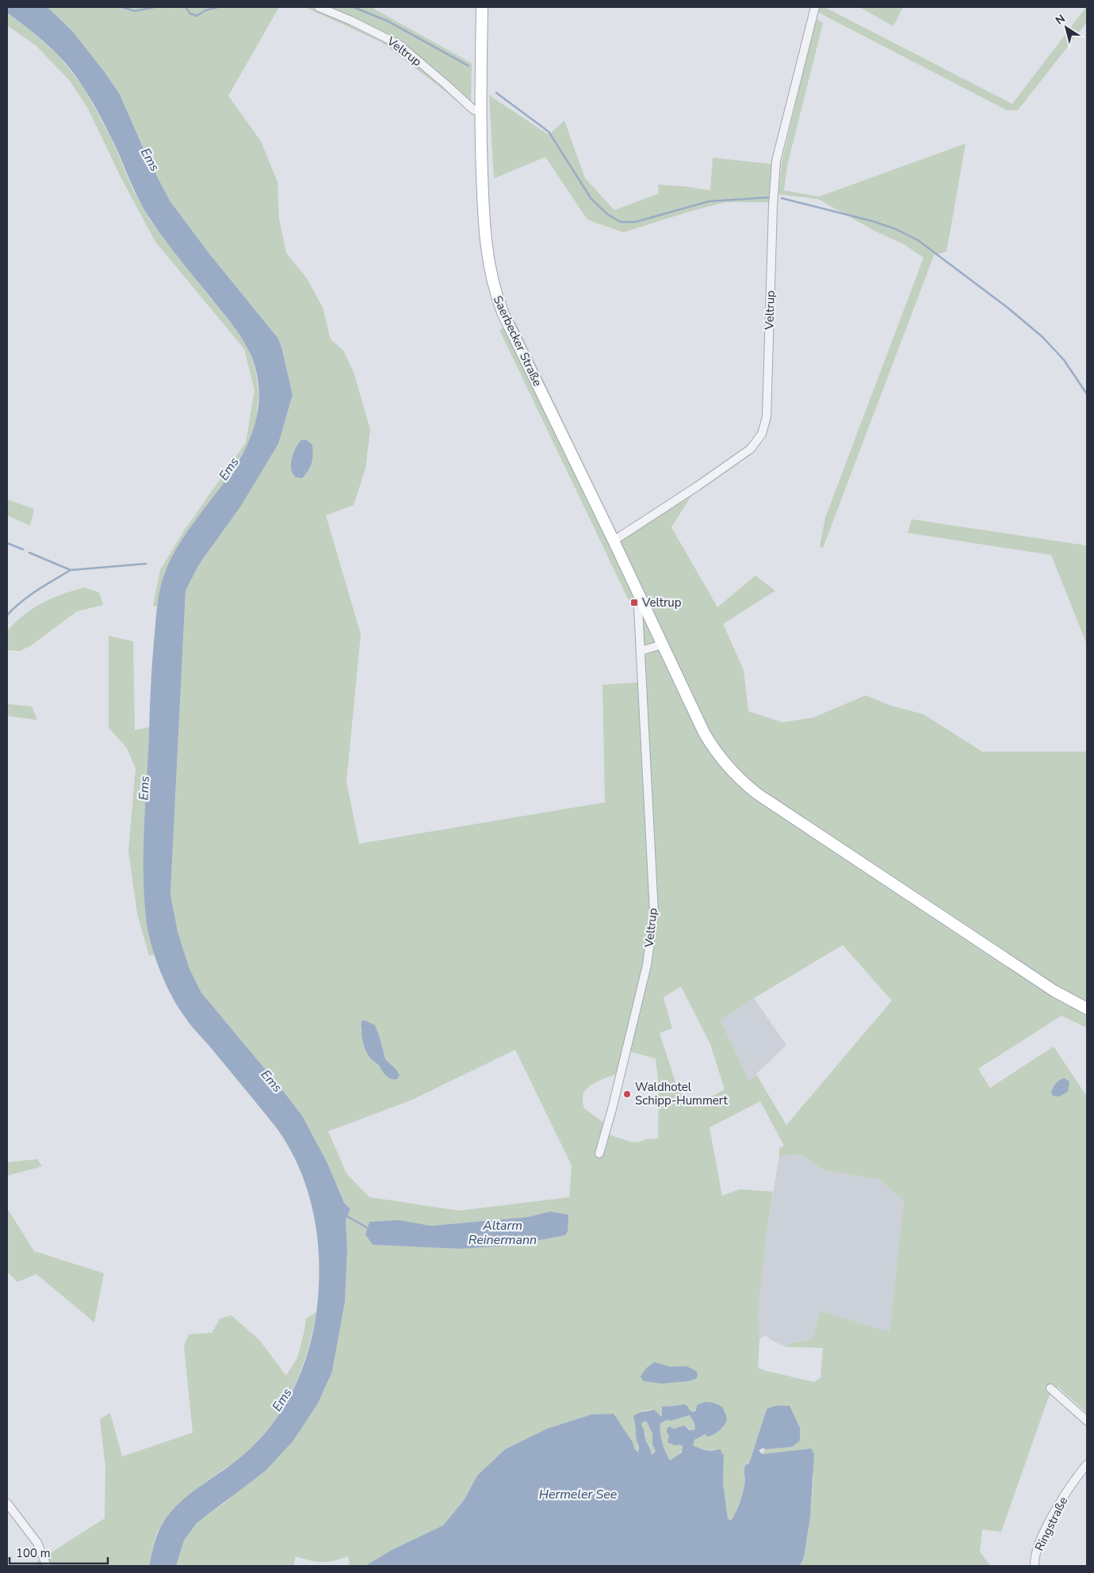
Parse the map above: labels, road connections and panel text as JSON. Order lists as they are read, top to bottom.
{
  "streets": {
    "main road": ["Saerbecker Straße"],
    "street": ["Veltrup", "Ringstraße"]
  },
  "crossings": [
    ["Veltrup", "Saerbecker Straße"]
  ],
  "water": ["Ems", "Altarm Reinermann", "Hermeler See"],
  "places": {
    "transit": ["Veltrup"],
    "other": ["Waldhotel Schipp-Hummert"]
  },
  "scale_bar": "100 m",
  "north": "top left"
}
